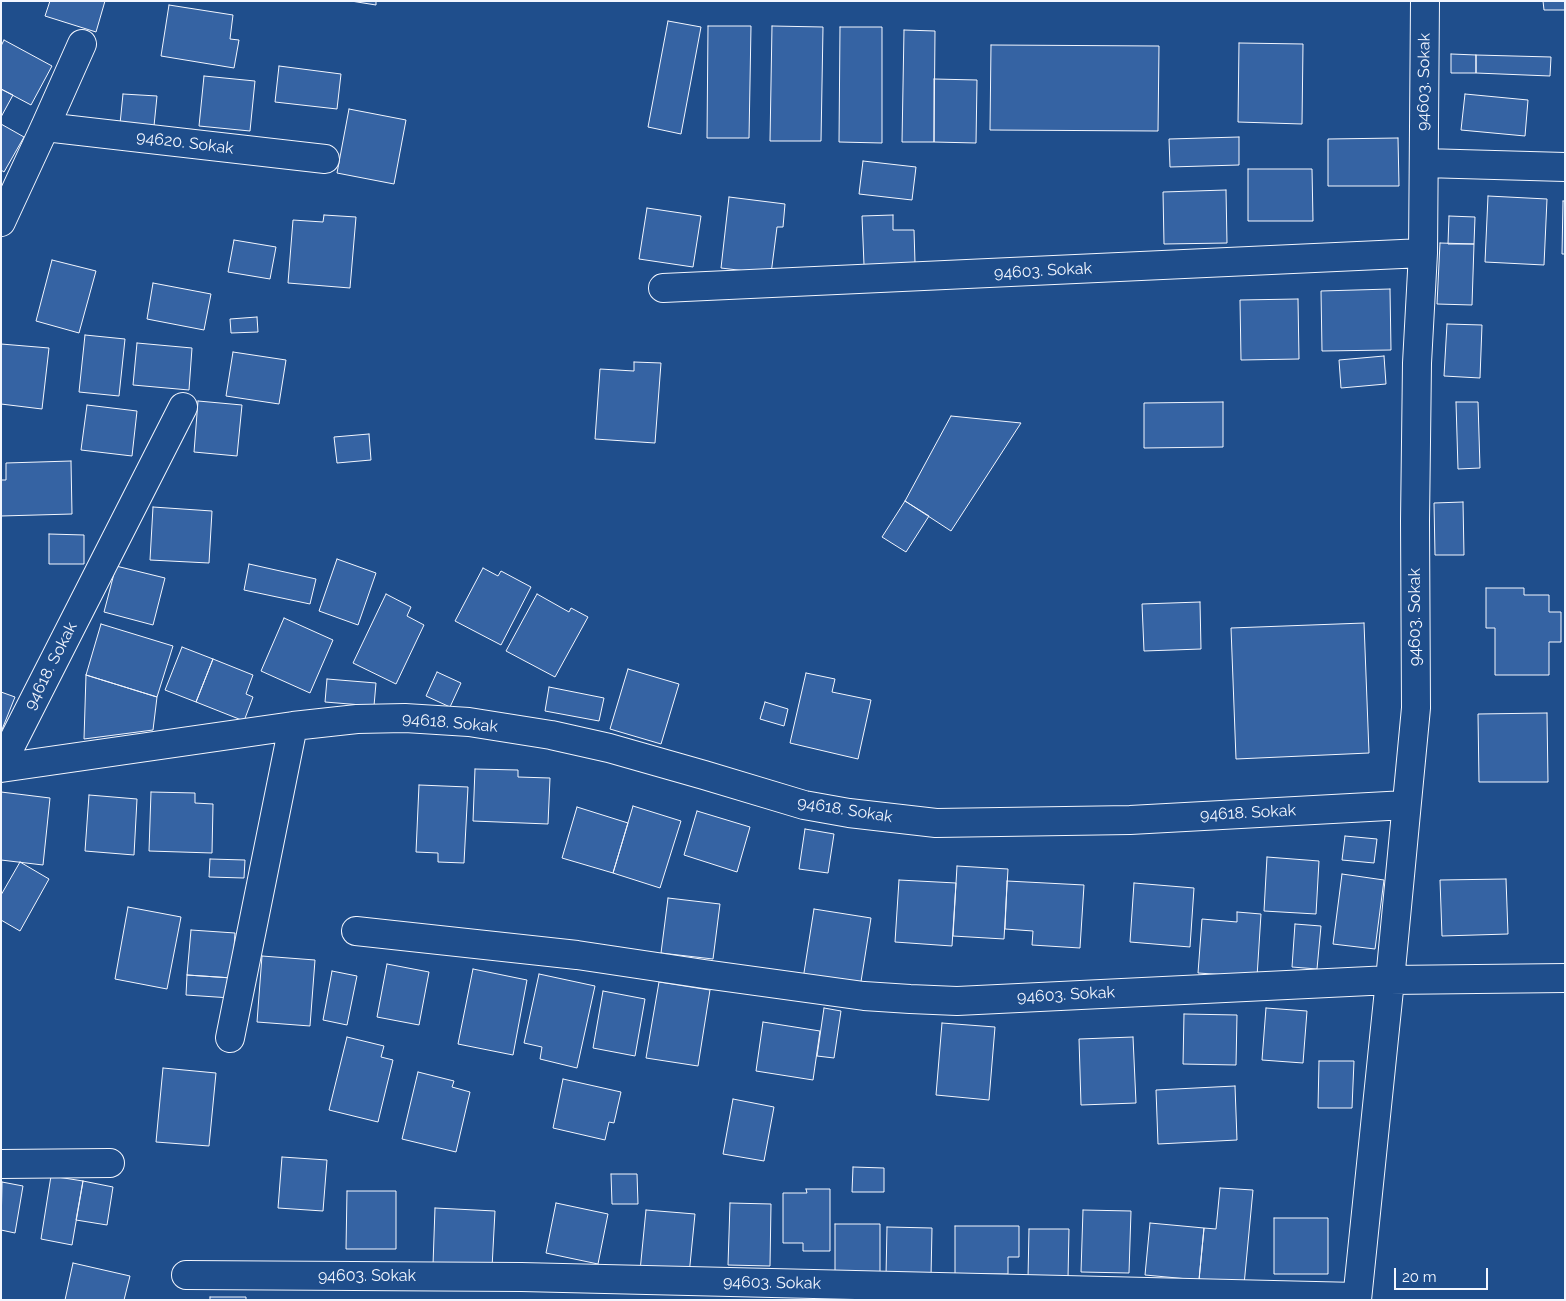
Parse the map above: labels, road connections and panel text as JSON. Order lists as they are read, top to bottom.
{
  "streets": {
    "street": ["94603. Sokak", "94620. Sokak", "94618. Sokak"]
  },
  "crossings": [
    ["94603. Sokak", "94618. Sokak"]
  ],
  "scale_bar": "20 m"
}
